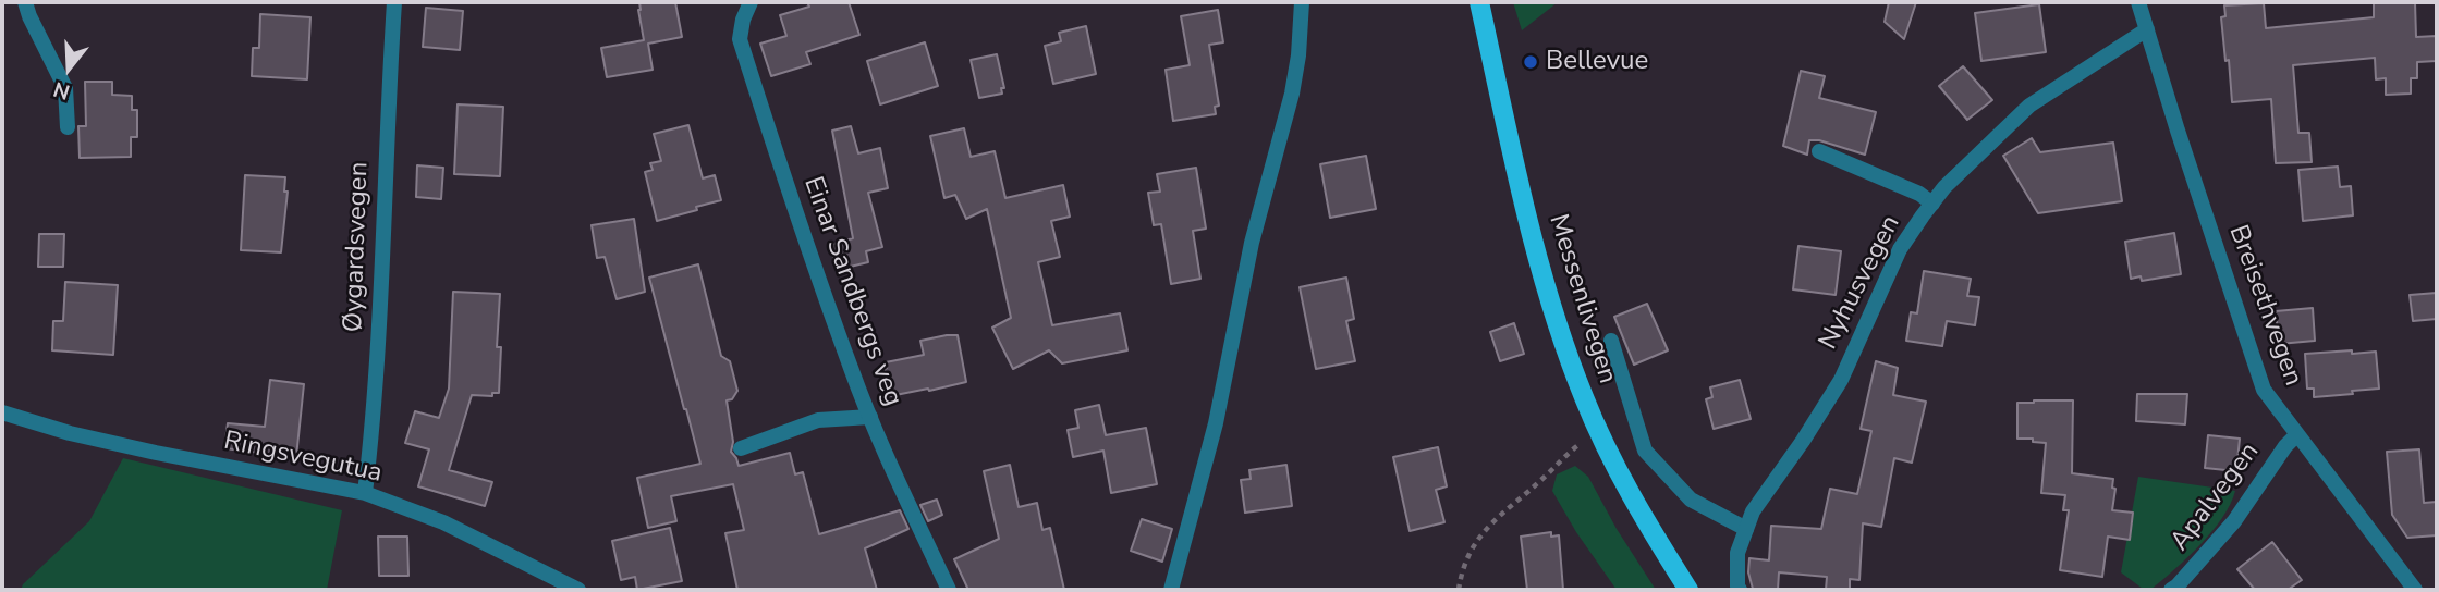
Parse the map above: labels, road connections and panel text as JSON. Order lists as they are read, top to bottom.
{
  "streets": {
    "main road": ["Messenlivegen"],
    "street": [
      "Øygardsvegen",
      "Nyhusvegen",
      "Einar Sandbergs veg",
      "Breisethvegen",
      "Ringsvegutua",
      "Apalvegen"
    ]
  },
  "crossings": [
    ["Øygardsvegen", "Ringsvegutua"],
    ["Nyhusvegen", "Breisethvegen"],
    ["Breisethvegen", "Apalvegen"]
  ],
  "places": ["Bellevue"],
  "north": "bottom"
}
